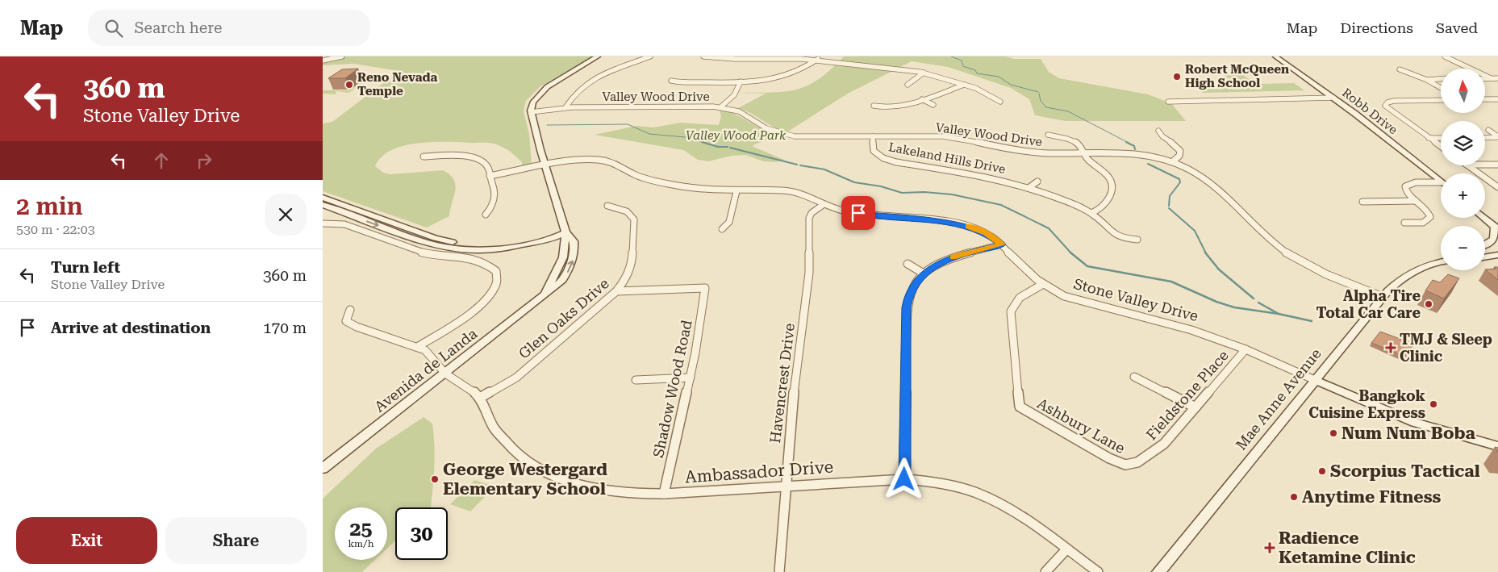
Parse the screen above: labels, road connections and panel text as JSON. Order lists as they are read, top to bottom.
{
  "streets": {
    "street": [
      "Valley Wood Drive",
      "Robb Drive",
      "Lakeland Hills Drive",
      "Stone Valley Drive",
      "Glen Oaks Drive",
      "Avenida de Landa",
      "Havencrest Drive",
      "Shadow Wood Road",
      "Fieldstone Place",
      "Mae Anne Avenue",
      "Ashbury Lane",
      "Ambassador Drive"
    ]
  },
  "crossings": [
    ["Valley Wood Drive", "Lakeland Hills Drive"],
    ["Valley Wood Drive", "Avenida de Landa"],
    ["Valley Wood Drive", "Mae Anne Avenue"],
    ["Stone Valley Drive", "Avenida de Landa"],
    ["Stone Valley Drive", "Havencrest Drive"],
    ["Stone Valley Drive", "Fieldstone Place"],
    ["Stone Valley Drive", "Mae Anne Avenue"],
    ["Stone Valley Drive", "Ashbury Lane"],
    ["Glen Oaks Drive", "Shadow Wood Road"],
    ["Glen Oaks Drive", "Ambassador Drive"],
    ["Avenida de Landa", "Ambassador Drive"],
    ["Havencrest Drive", "Ambassador Drive"],
    ["Shadow Wood Road", "Ambassador Drive"],
    ["Fieldstone Place", "Ashbury Lane"]
  ],
  "parks": ["Valley Wood Park"],
  "places": {
    "other": [
      "Robert McQueen High School",
      "Reno Nevada Temple",
      "Alpha Tire Total Car Care",
      "Bangkok Cuisine Express",
      "Num Num Boba",
      "Scorpius Tactical",
      "George Westergard Elementary School",
      "Anytime Fitness"
    ],
    "health": ["TMJ & Sleep Clinic", "Radience Ketamine Clinic"]
  },
  "north": "top",
  "page": {
    "header": "Map",
    "search": "Search here",
    "nav": ["Map", "Directions", "Saved"],
    "turn": ["360 m", "Stone Valley Drive"],
    "map_buttons": ["+", "−"],
    "heading": ["2 min", "530 m · 22:03"],
    "list": [
      {
        "name": "Turn left",
        "note": "Stone Valley Drive",
        "value": "360 m"
      },
      {
        "name": "Arrive at destination",
        "value": "170 m"
      }
    ],
    "speed": "25 km/h",
    "limit": "30",
    "buttons": ["Exit", "Share"]
  }
}
